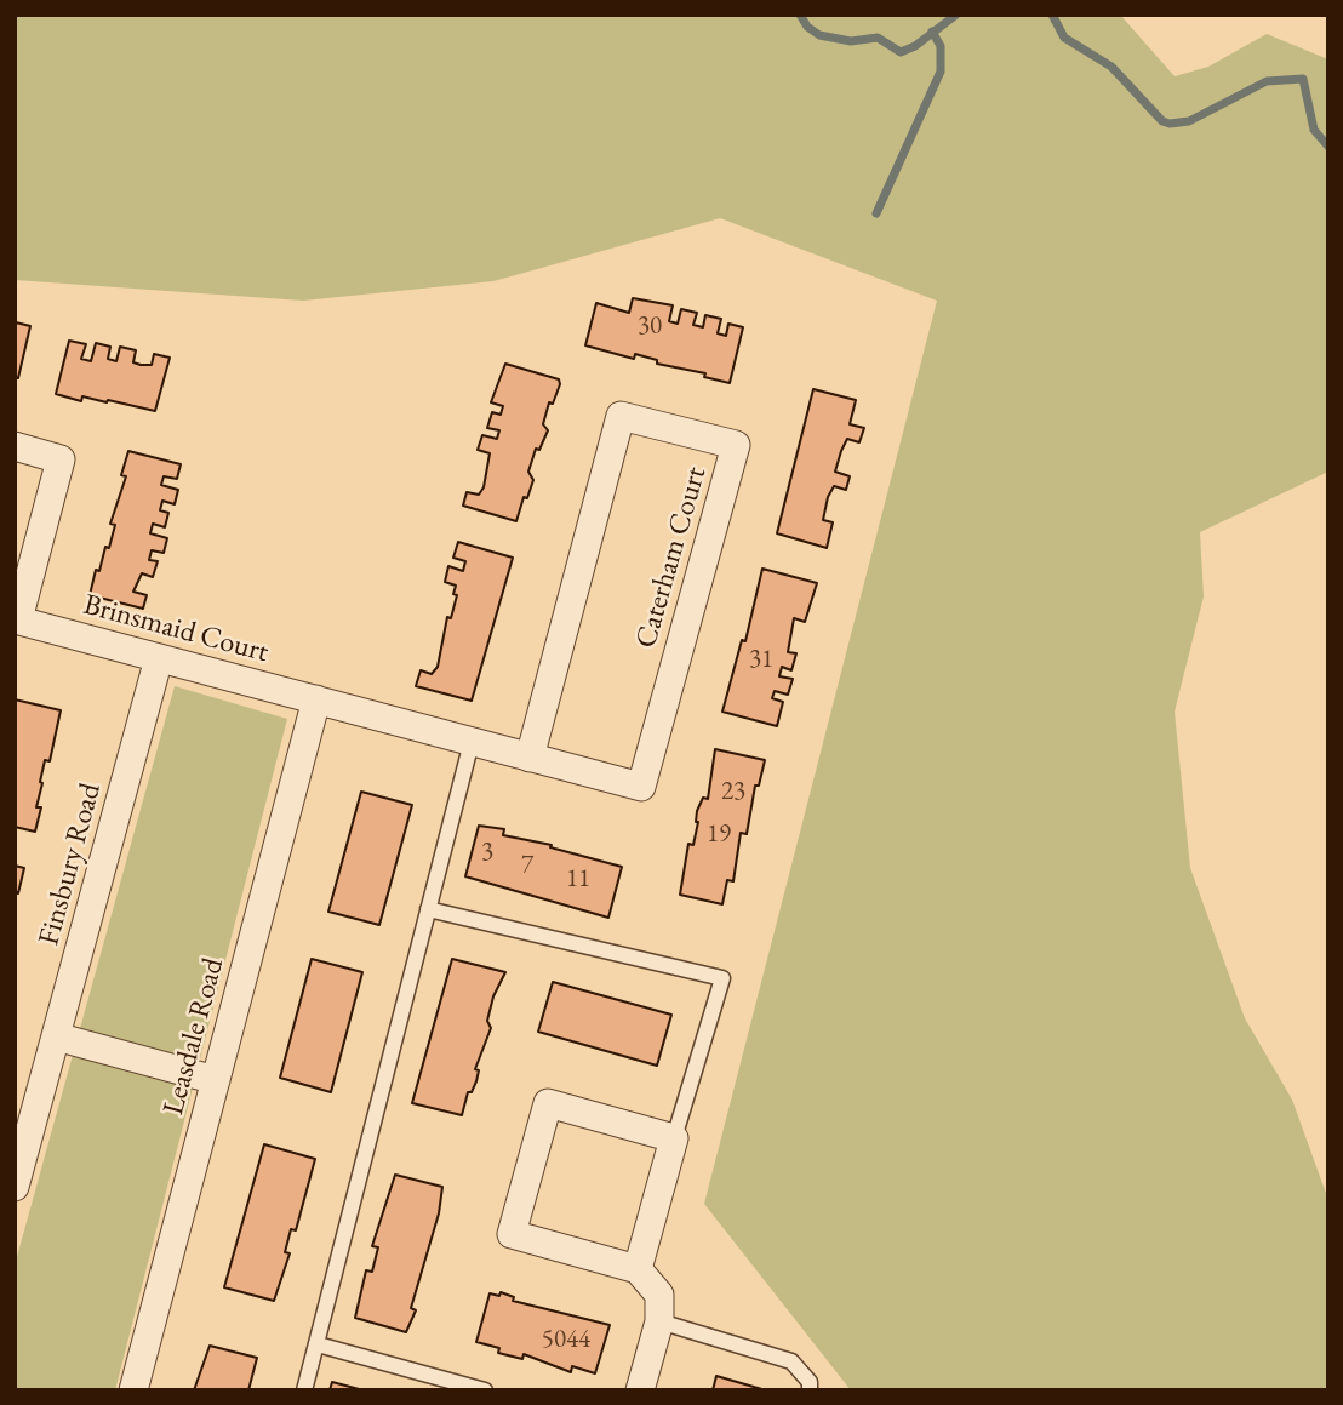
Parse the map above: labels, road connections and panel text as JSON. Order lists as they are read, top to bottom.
{
  "streets": {
    "street": [
      "Caterham Court",
      "Brinsmaid Court",
      "Finsbury Road",
      "Leasdale Road"
    ]
  },
  "crossings": [
    ["Caterham Court", "Brinsmaid Court"],
    ["Caterham Court", "Leasdale Road"],
    ["Brinsmaid Court", "Finsbury Road"],
    ["Brinsmaid Court", "Leasdale Road"]
  ],
  "house_numbers": [
    "30",
    "31",
    "23",
    "19",
    "3",
    "7",
    "11",
    "5044"
  ]
}
